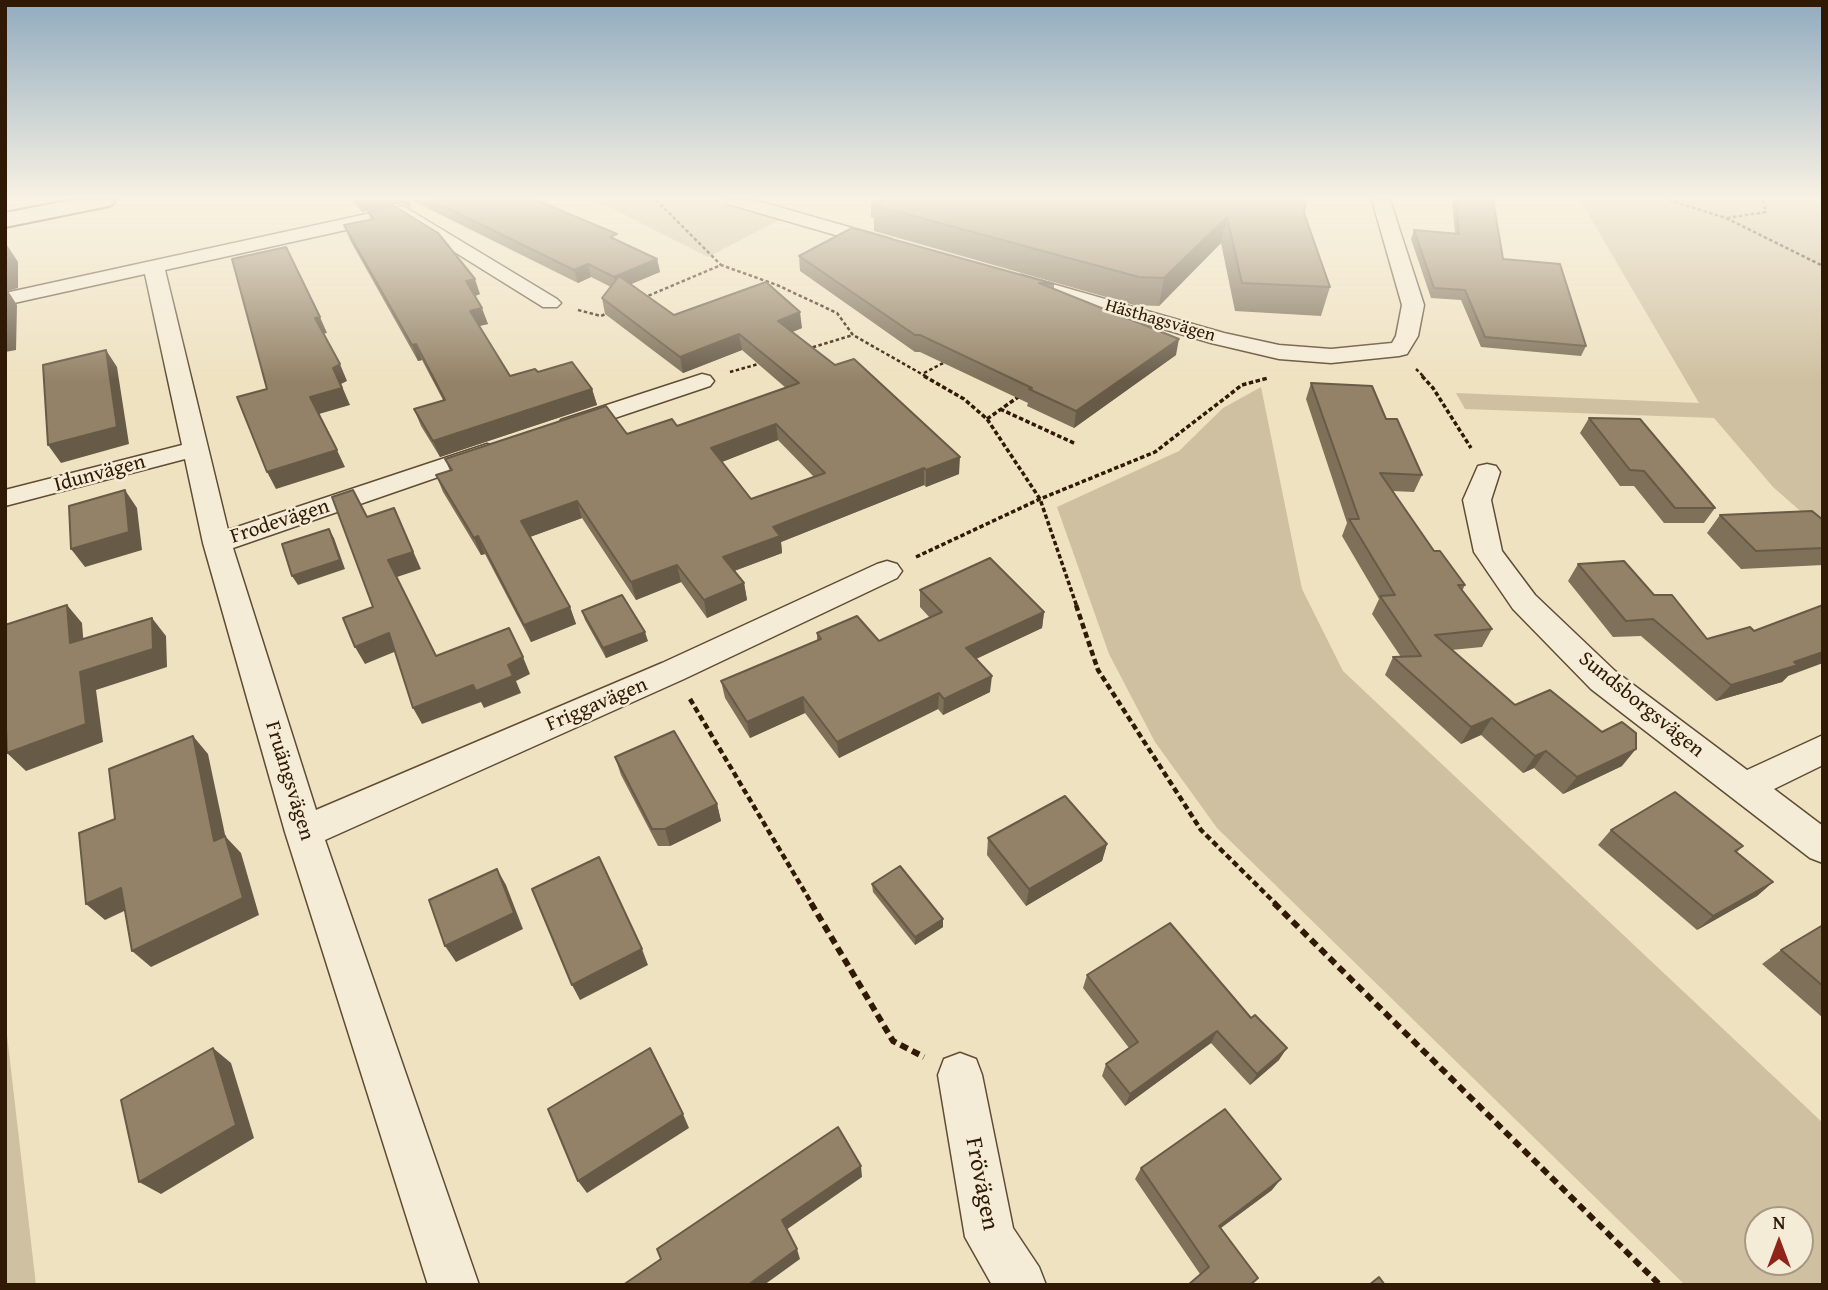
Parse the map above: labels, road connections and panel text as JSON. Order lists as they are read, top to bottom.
{
  "streets": {
    "street": [
      "Hästhagsvägen",
      "Idunvägen",
      "Frodevägen",
      "Friggavägen",
      "Sundsborgsvägen",
      "Fruängsvägen",
      "Frövägen"
    ]
  },
  "crossings": [
    ["Idunvägen", "Fruängsvägen"],
    ["Frodevägen", "Fruängsvägen"],
    ["Friggavägen", "Fruängsvägen"]
  ],
  "north": "top"
}
